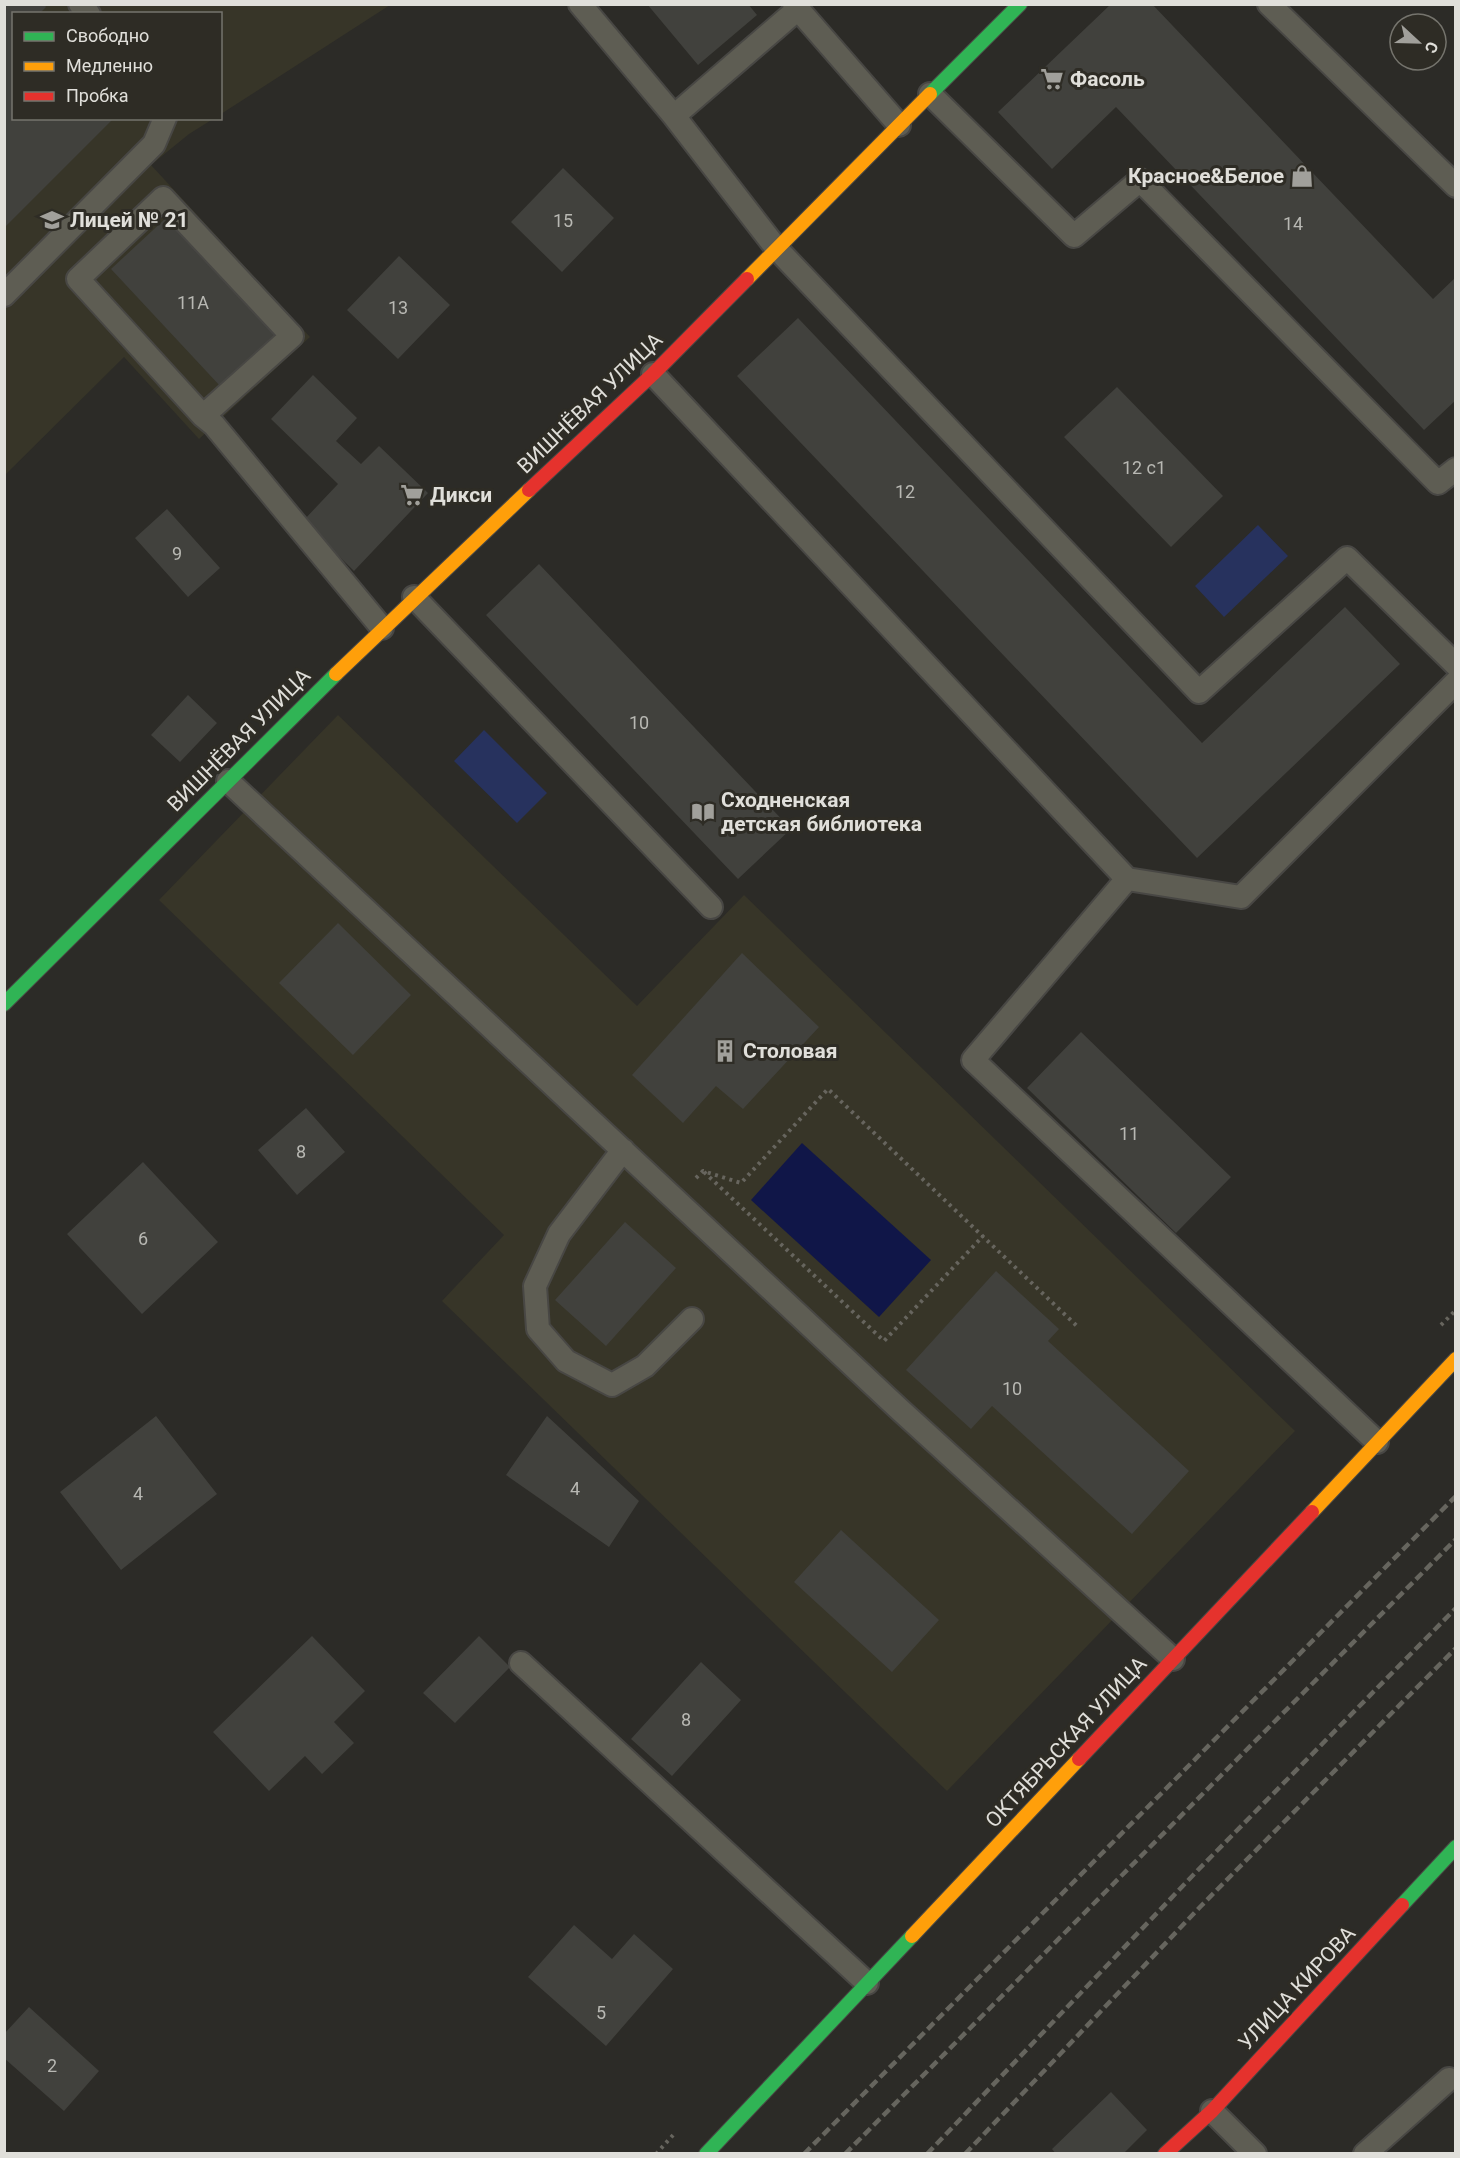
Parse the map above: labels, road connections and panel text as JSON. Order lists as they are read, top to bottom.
{
  "streets": {
    "street": ["ВИШНЁВАЯ УЛИЦА", "ОКТЯБРЬСКАЯ УЛИЦА", "УЛИЦА КИРОВА"]
  },
  "places": {
    "supermarket": ["Фасоль", "Дикси"],
    "shop": ["Красное&Белое"],
    "school or university": ["Лицей № 21"],
    "library": ["Сходненская детская библиотека"],
    "building": ["Столовая"]
  },
  "house_numbers": [
    "15",
    "14",
    "11А",
    "13",
    "12 с1",
    "12",
    "9",
    "10",
    "11",
    "8",
    "6",
    "10",
    "4",
    "4",
    "8",
    "5",
    "2"
  ],
  "legend": ["Свободно", "Медленно", "Пробка"],
  "north": "right"
}
